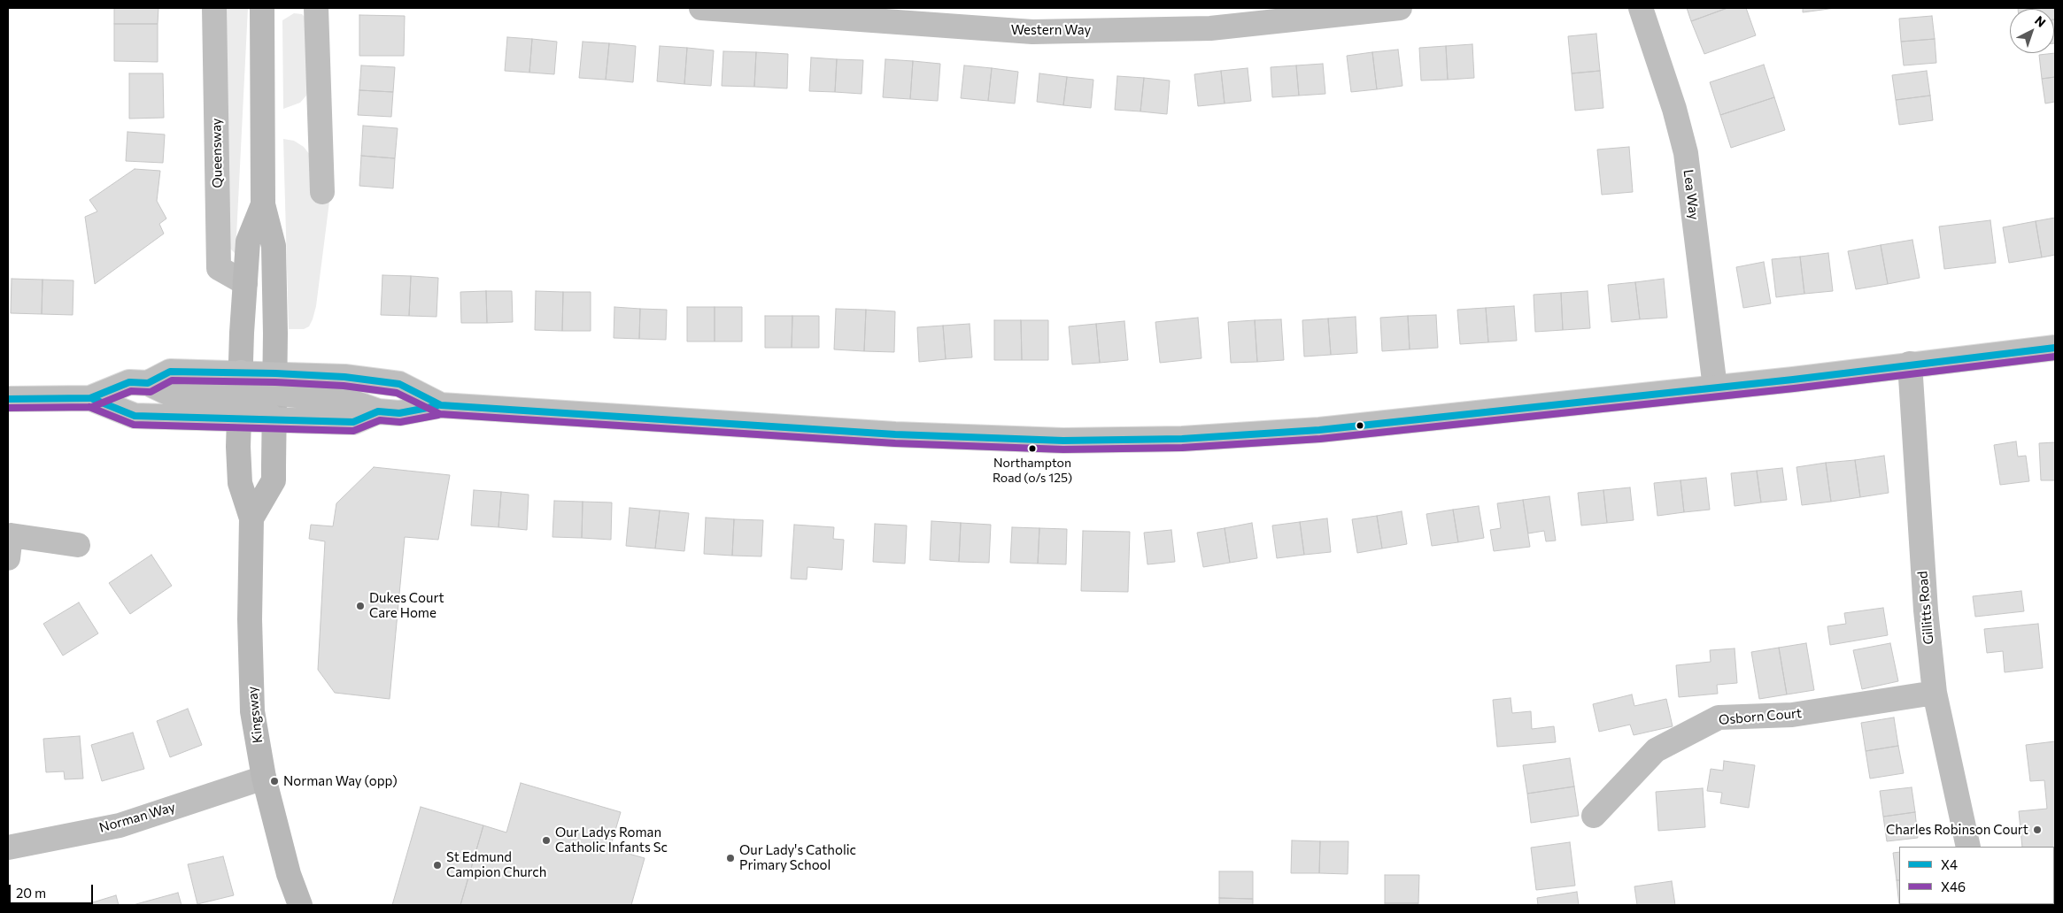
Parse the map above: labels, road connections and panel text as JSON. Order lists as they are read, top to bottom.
{
  "streets": {
    "street": [
      "Western Way",
      "Queensway",
      "Lea Way",
      "Gillitts Road",
      "Kingsway",
      "Osborn Court",
      "Norman Way"
    ]
  },
  "crossings": [
    ["Gillitts Road", "Osborn Court"],
    ["Kingsway", "Norman Way"]
  ],
  "places": [
    "Northampton Road (o/s 125)",
    "Dukes Court Care Home",
    "Norman Way (opp)",
    "Charles Robinson Court",
    "Our Ladys Roman Catholic Infants Sc",
    "Our Lady's Catholic Primary School",
    "St Edmund Campion Church"
  ],
  "lines": ["transit line X4", "transit line X46"],
  "legend": ["X4", "X46"],
  "scale_bar": "20 m",
  "north": "top right"
}
